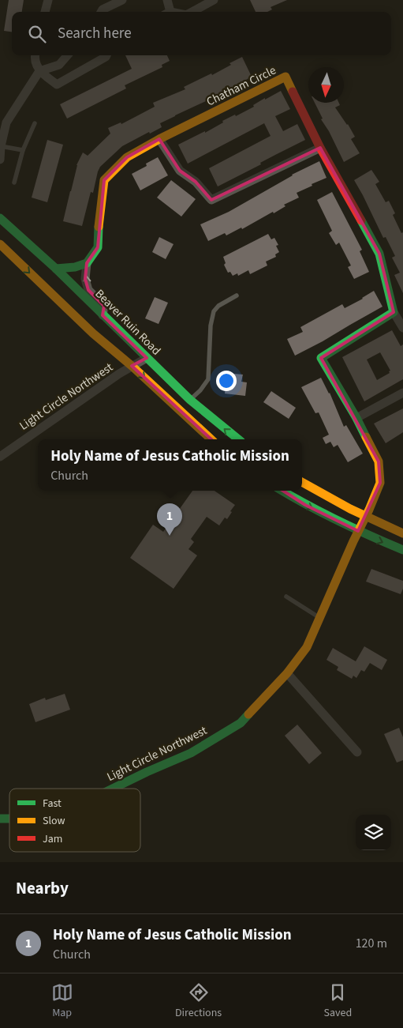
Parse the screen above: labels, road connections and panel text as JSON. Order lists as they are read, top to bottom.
{
  "streets": {
    "street": ["Chatham Circle", "Beaver Ruin Road", "Light Circle Northwest"]
  },
  "crossings": [
    ["Beaver Ruin Road", "Light Circle Northwest"]
  ],
  "legend": ["Fast", "Slow", "Jam"],
  "north": "bottom",
  "page": {
    "search": "Search here",
    "popup": ["Holy Name of Jesus Catholic Mission", "Church"],
    "pins": "1",
    "heading": "Nearby",
    "list": [
      {
        "mark": "1",
        "name": "Holy Name of Jesus Catholic Mission",
        "note": "Church",
        "value": "120 m"
      }
    ],
    "nav": ["Map", "Directions", "Saved"]
  }
}
